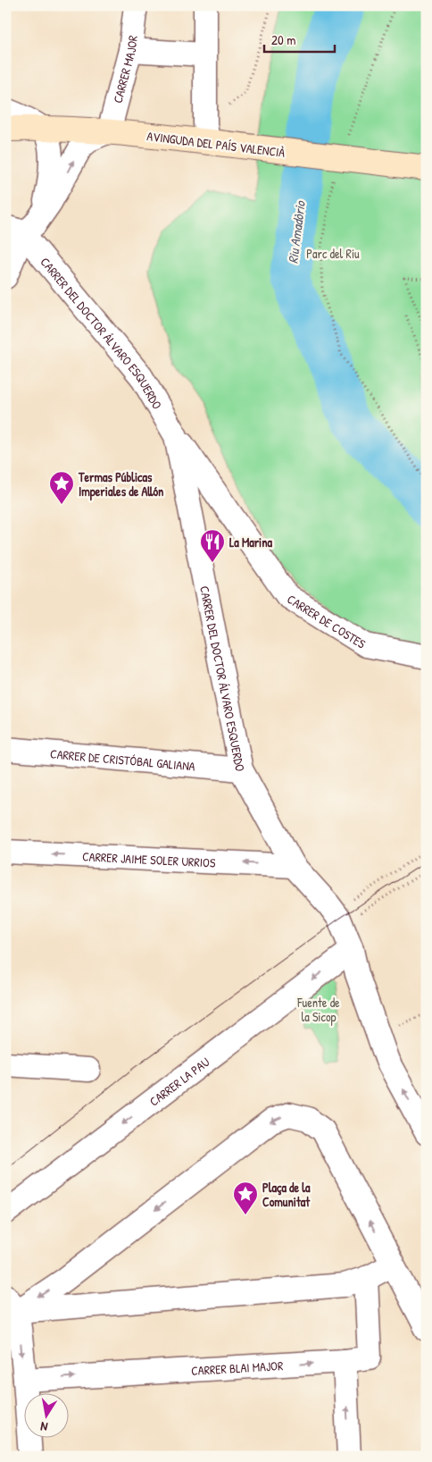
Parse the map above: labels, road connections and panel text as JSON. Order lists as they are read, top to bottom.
{
  "streets": {
    "main road": ["AVINGUDA DEL PAÍS VALENCIÀ"],
    "street": [
      "CARRER MAJOR",
      "CARRER DEL DOCTOR ÁLVARO ESQUERDO",
      "CARRER DE COSTES",
      "CARRER DE CRISTÓBAL GALIANA",
      "CARRER JAIME SOLER URRIOS",
      "CARRER LA PAU",
      "CARRER BLAI MAJOR"
    ]
  },
  "crossings": [
    ["CARRER MAJOR", "AVINGUDA DEL PAÍS VALENCIÀ"],
    ["CARRER DEL DOCTOR ÁLVARO ESQUERDO", "CARRER DE COSTES"],
    ["CARRER DEL DOCTOR ÁLVARO ESQUERDO", "CARRER DE CRISTÓBAL GALIANA"],
    ["CARRER DEL DOCTOR ÁLVARO ESQUERDO", "CARRER JAIME SOLER URRIOS"],
    ["CARRER DEL DOCTOR ÁLVARO ESQUERDO", "CARRER LA PAU"]
  ],
  "one_way": ["CARRER JAIME SOLER URRIOS", "CARRER LA PAU"],
  "water": ["Riu Amadòrio"],
  "parks": ["Parc del Riu", "Fuente de la Sicop"],
  "places": {
    "place": ["Termas Públicas Imperiales de Allón", "Plaça de la Comunitat"],
    "restaurant": ["La Marina"]
  },
  "scale_bar": "20 m",
  "north": "bottom"
}
